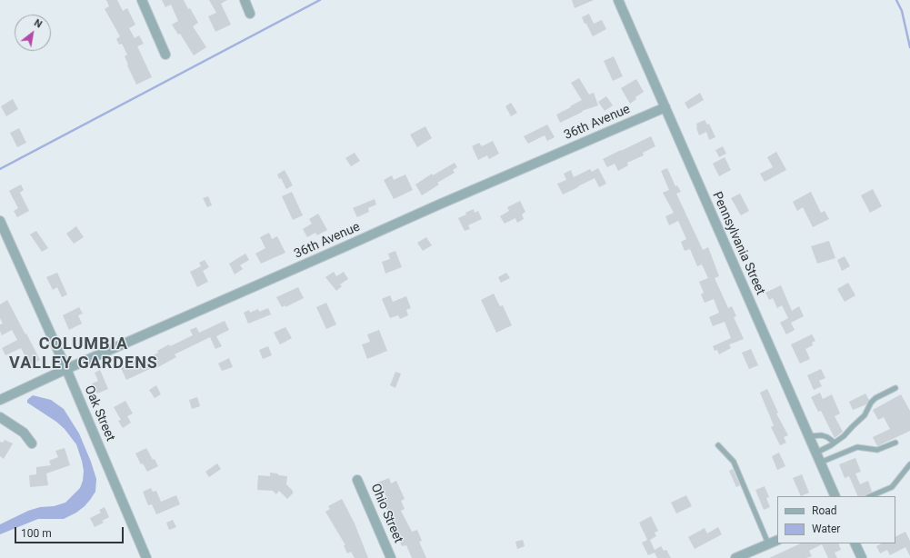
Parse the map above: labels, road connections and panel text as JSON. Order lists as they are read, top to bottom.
{
  "streets": {
    "street": [
      "36th Avenue",
      "Pennsylvania Street",
      "Oak Street",
      "Ohio Street"
    ]
  },
  "crossings": [
    ["36th Avenue", "Pennsylvania Street"],
    ["36th Avenue", "Oak Street"]
  ],
  "districts": ["COLUMBIA VALLEY GARDENS"],
  "legend": ["Road", "Water"],
  "scale_bar": "100 m",
  "north": "top right"
}
